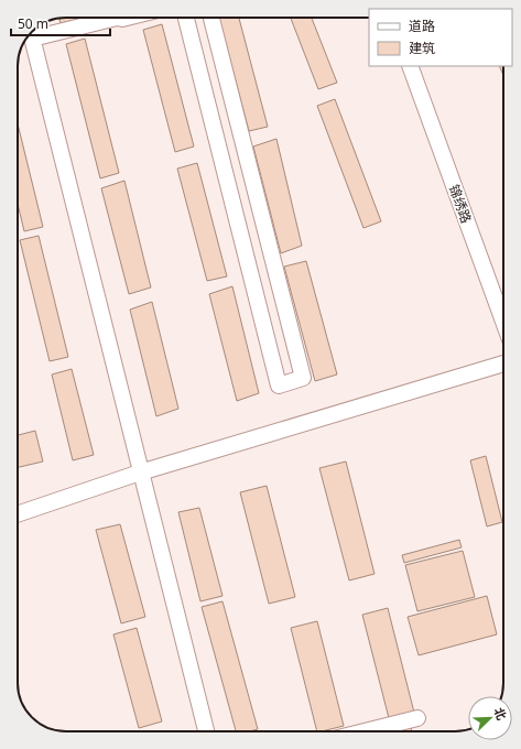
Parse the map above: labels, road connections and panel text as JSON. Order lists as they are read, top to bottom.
{
  "streets": {
    "street": ["锦绣路"]
  },
  "legend": ["道路", "建筑"],
  "scale_bar": "50 m",
  "north": "top right"
}
